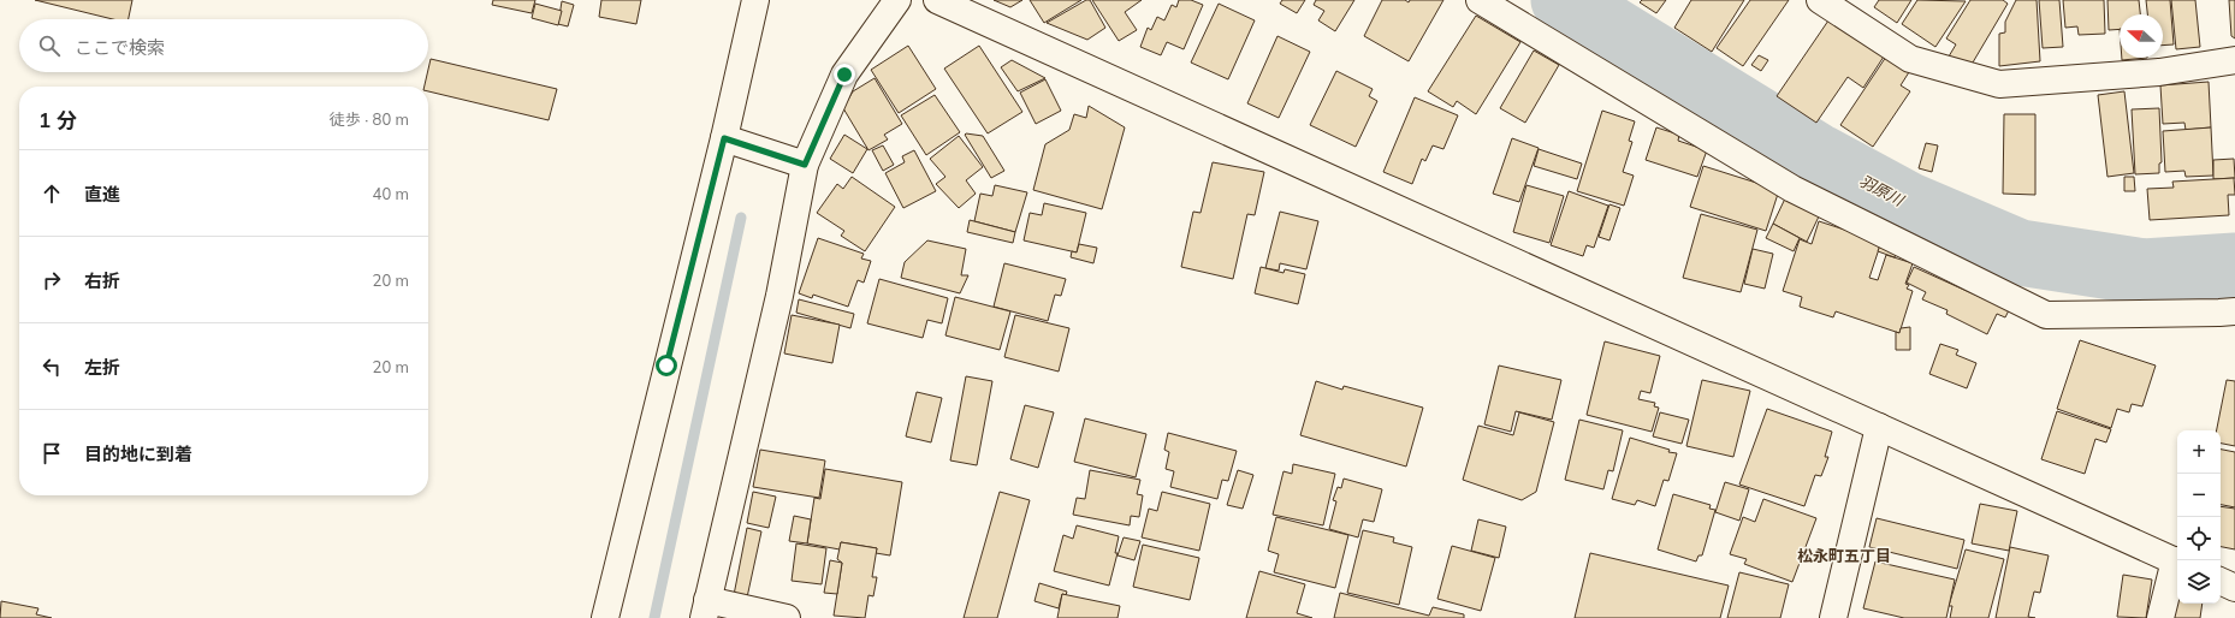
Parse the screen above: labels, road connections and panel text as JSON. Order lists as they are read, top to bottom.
{
  "districts": ["松永町五丁目"],
  "water": ["羽原川"],
  "north": "left",
  "page": {
    "search": "ここで検索",
    "heading": ["1 分", "徒歩 · 80 m"],
    "list": [
      ["直進", "40 m"],
      ["右折", "20 m"],
      ["左折", "20 m"],
      "目的地に到着"
    ],
    "map_buttons": ["+", "−"]
  }
}
